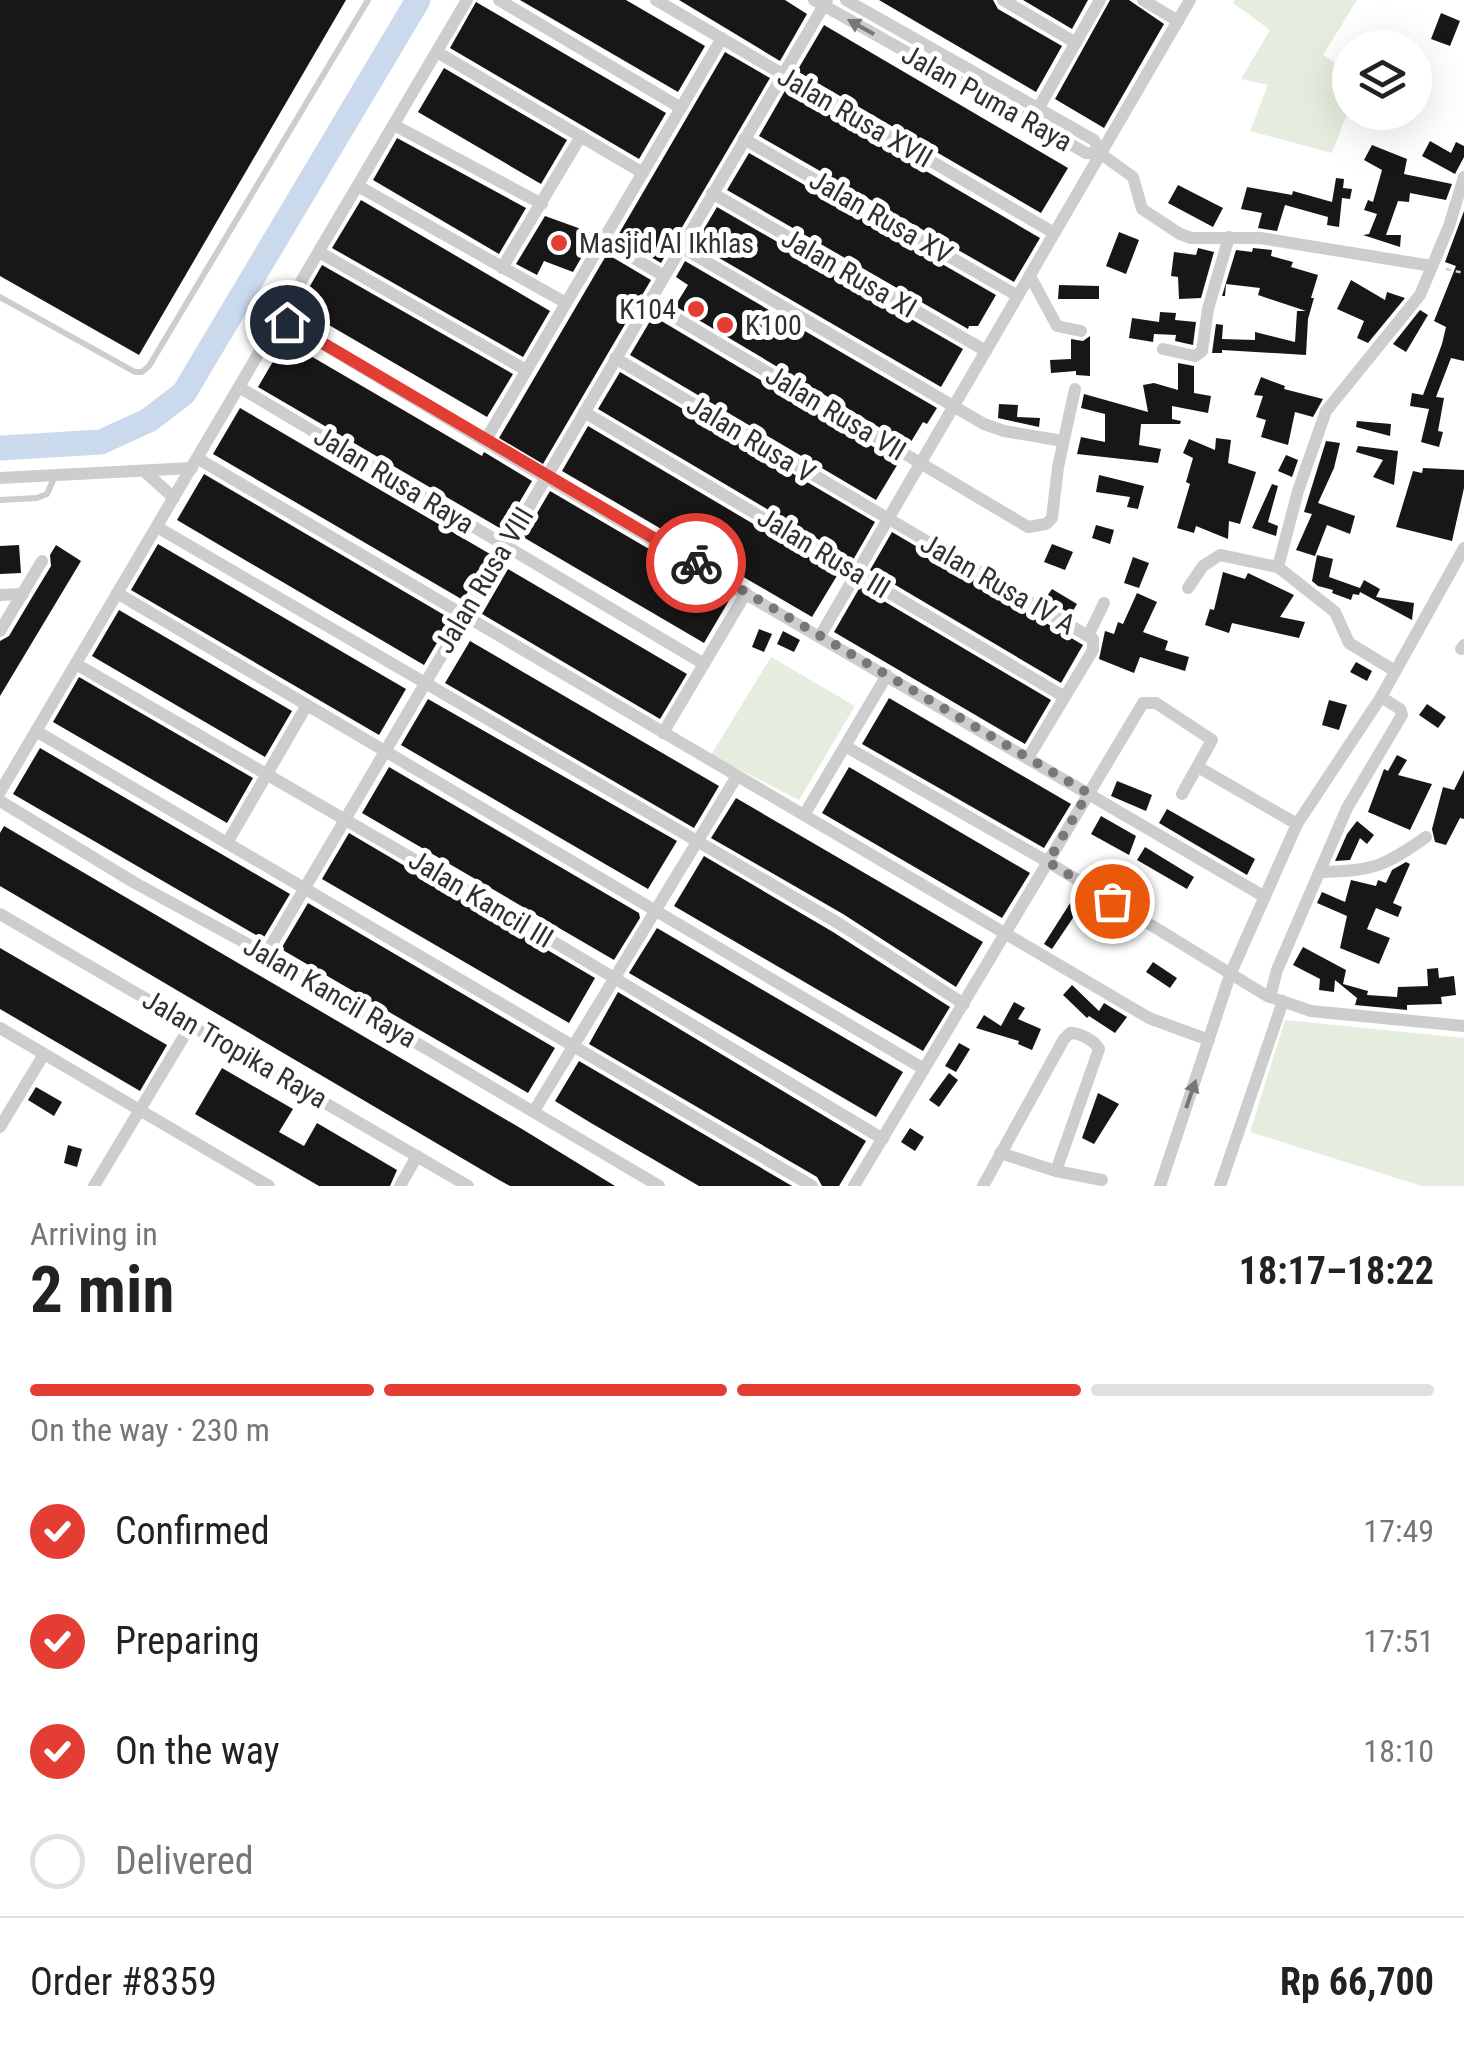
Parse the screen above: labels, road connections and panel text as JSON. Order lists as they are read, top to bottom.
{
  "streets": {
    "street": [
      "Jalan Puma Raya",
      "Jalan Rusa XVII",
      "Jalan Rusa XV",
      "Jalan Rusa XI",
      "Jalan Rusa VII",
      "Jalan Rusa V",
      "Jalan Rusa Raya",
      "Jalan Rusa III",
      "Jalan Rusa VIII",
      "Jalan Rusa IV A",
      "Jalan Kancil III",
      "Jalan Kancil Raya",
      "Jalan Tropika Raya"
    ]
  },
  "crossings": [
    ["Jalan Puma Raya", "Jalan Rusa VIII"],
    ["Jalan Rusa XVII", "Jalan Rusa VIII"],
    ["Jalan Rusa XV", "Jalan Rusa VIII"],
    ["Jalan Rusa XI", "Jalan Rusa VIII"],
    ["Jalan Rusa VII", "Jalan Rusa VIII"],
    ["Jalan Rusa V", "Jalan Rusa VIII"],
    ["Jalan Rusa V", "Jalan Rusa IV A"],
    ["Jalan Rusa Raya", "Jalan Rusa VIII"],
    ["Jalan Rusa III", "Jalan Rusa VIII"],
    ["Jalan Rusa III", "Jalan Rusa IV A"],
    ["Jalan Rusa VIII", "Jalan Kancil III"],
    ["Jalan Rusa VIII", "Jalan Kancil Raya"]
  ],
  "places": ["Masjid Al Ikhlas", "K104", "K100"],
  "page": {
    "heading": ["2 min", "Arriving in", "18:17–18:22"],
    "panel": ["Order #8359", "Rp 66,700"],
    "bar": "On the way · 230 m",
    "list": [
      ["Confirmed", "17:49"],
      ["Preparing", "17:51"],
      ["On the way", "18:10"],
      "Delivered"
    ]
  }
}
